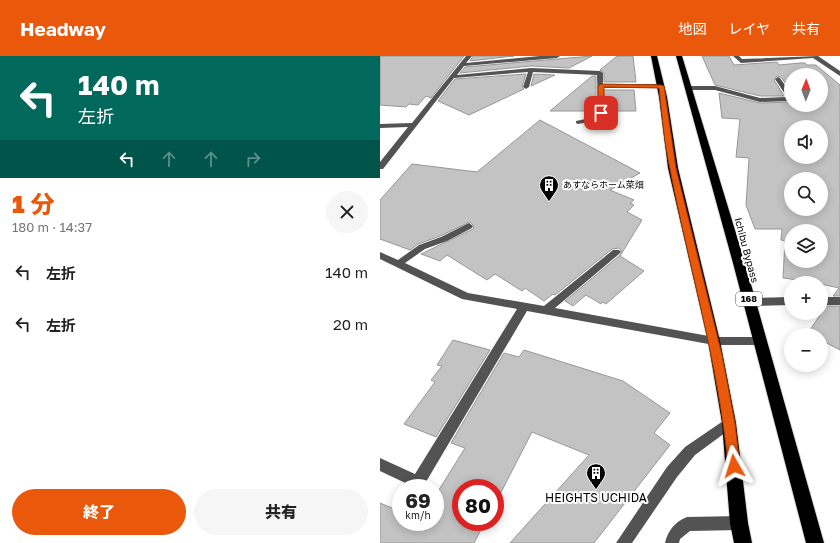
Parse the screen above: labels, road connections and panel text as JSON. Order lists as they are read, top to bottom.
{
  "streets": {
    "highway": ["Ichibu Bypass", "168"]
  },
  "places": {
    "building": ["あすならホーム菜畑", "HEIGHTS UCHIDA"]
  },
  "north": "top",
  "page": {
    "header": "Headway",
    "nav": ["地図", "レイヤ", "共有"],
    "turn": ["140 m", "左折"],
    "map_buttons": ["+", "−"],
    "heading": ["1 分", "180 m · 14:37"],
    "list": [
      {
        "name": "左折",
        "value": "140 m"
      },
      {
        "name": "左折",
        "value": "20 m"
      }
    ],
    "speed": "69 km/h",
    "limit": "80",
    "buttons": ["終了", "共有"]
  }
}
